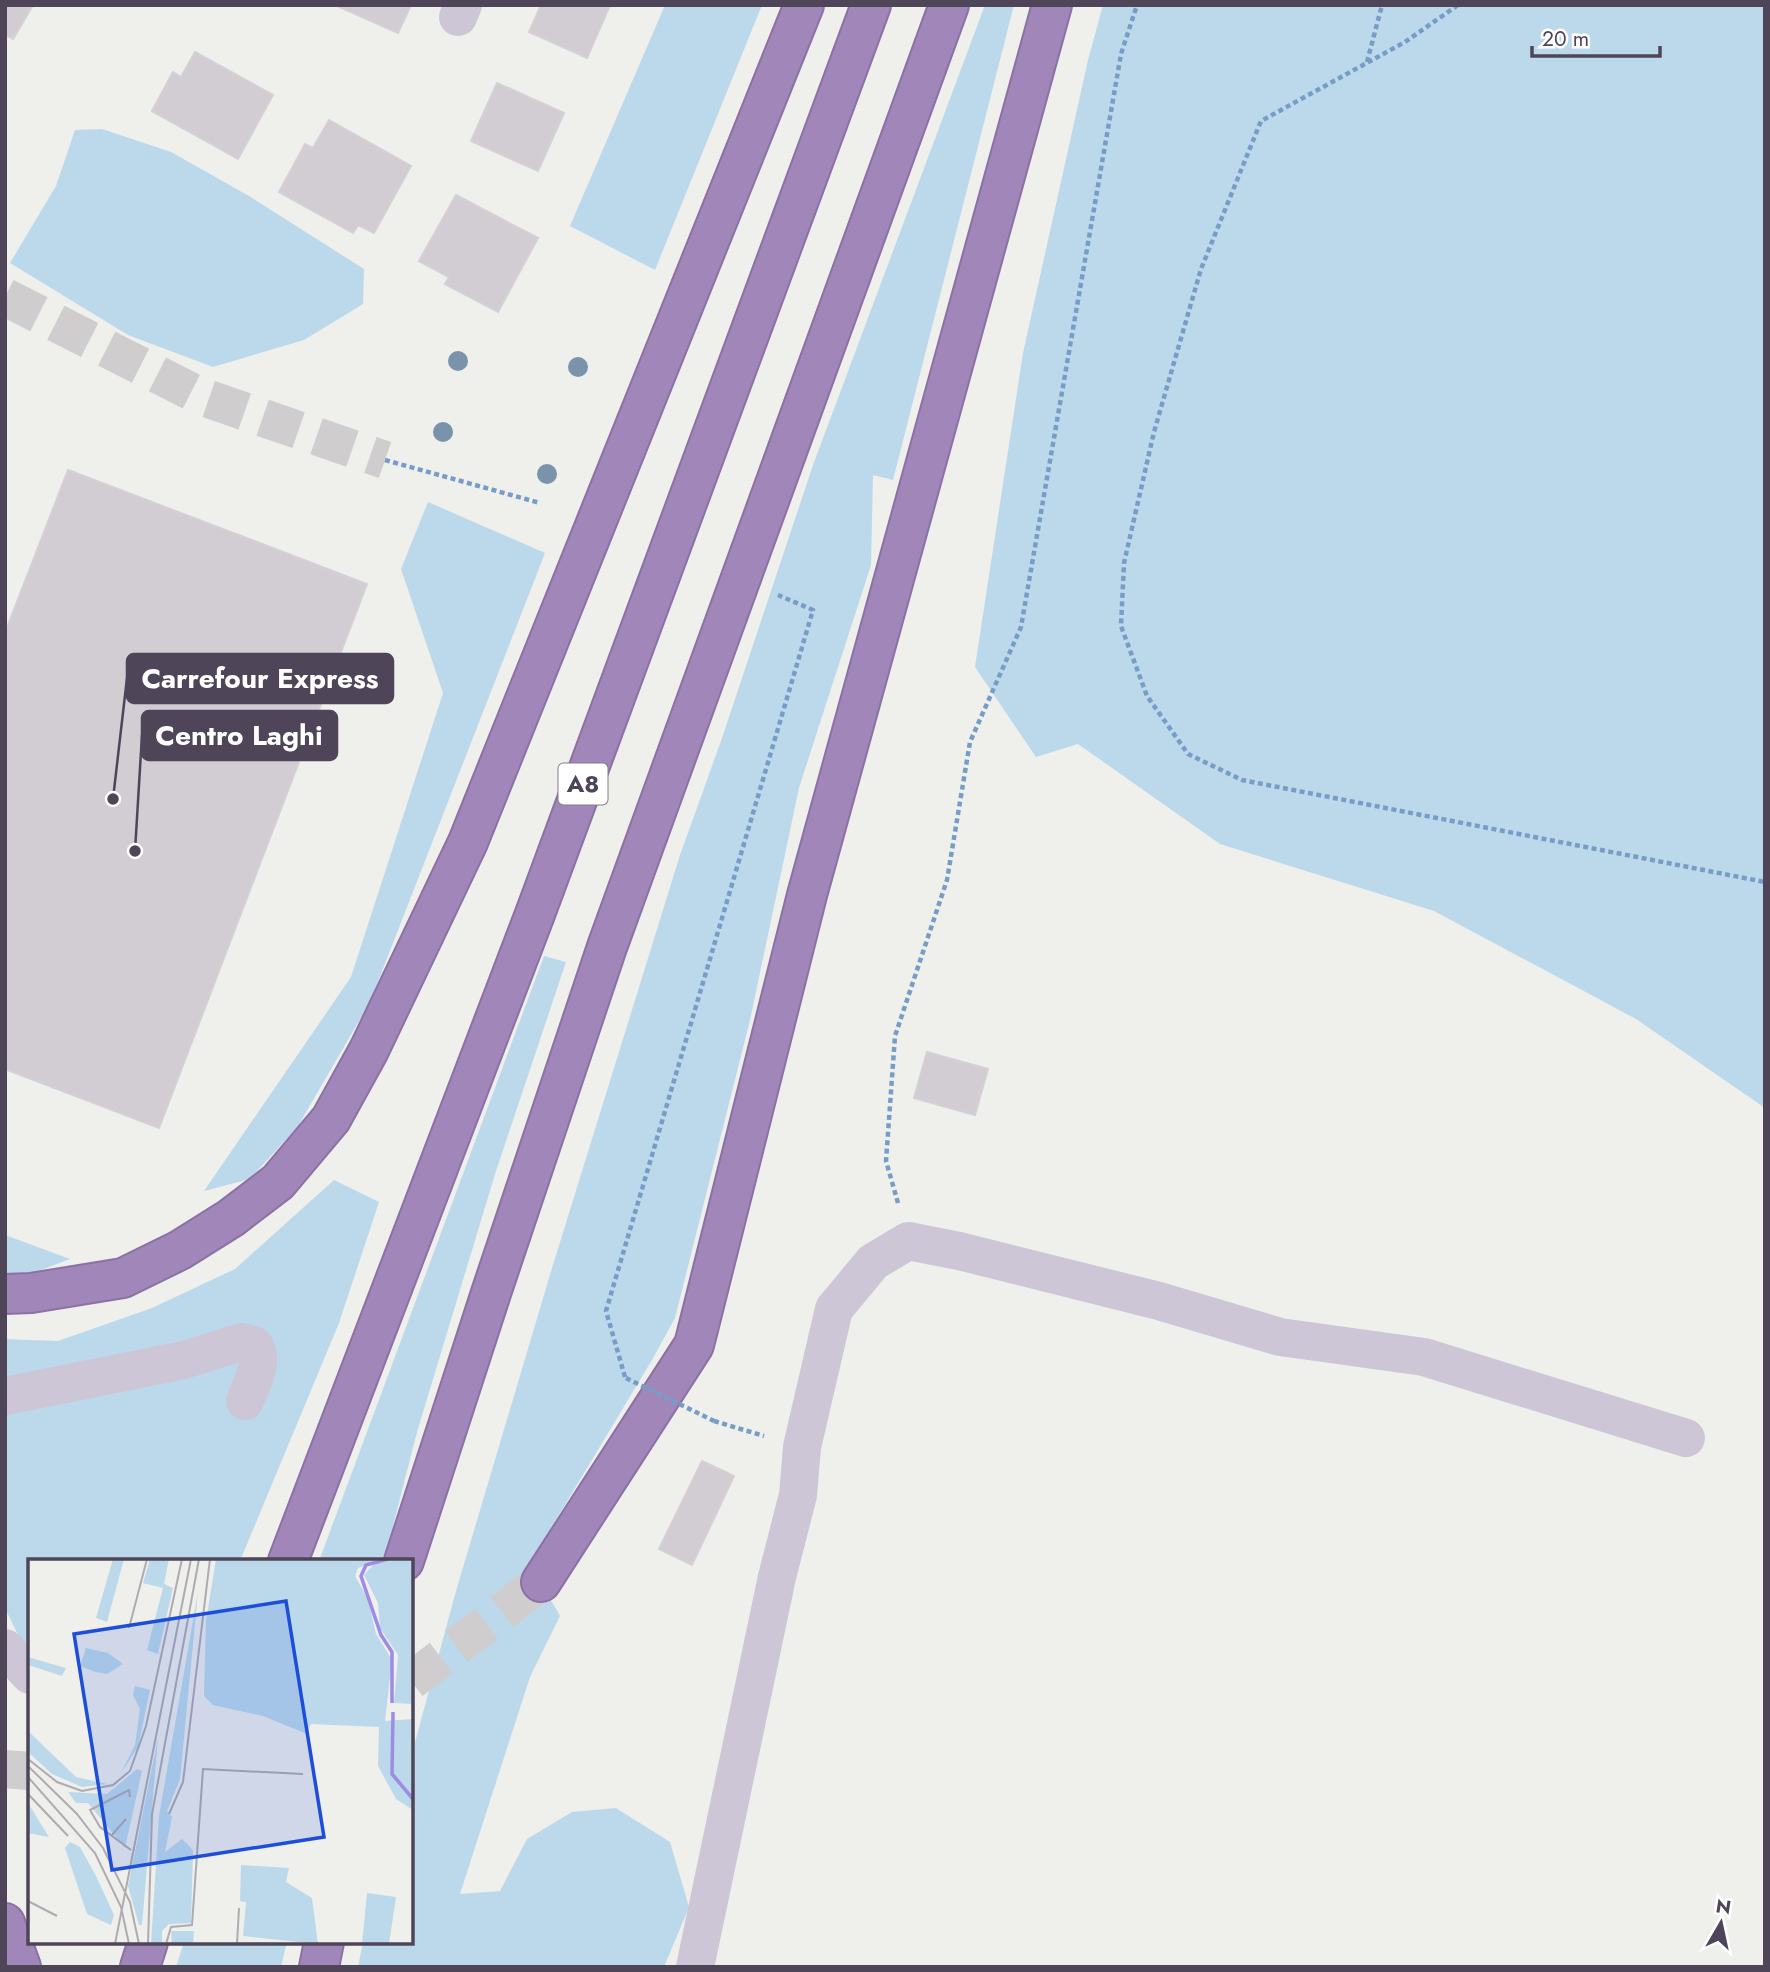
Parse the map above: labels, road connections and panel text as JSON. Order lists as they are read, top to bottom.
{
  "streets": {
    "highway": ["A8"]
  },
  "places": ["Carrefour Express", "Centro Laghi"],
  "scale_bar": "20 m",
  "north": "top"
}
